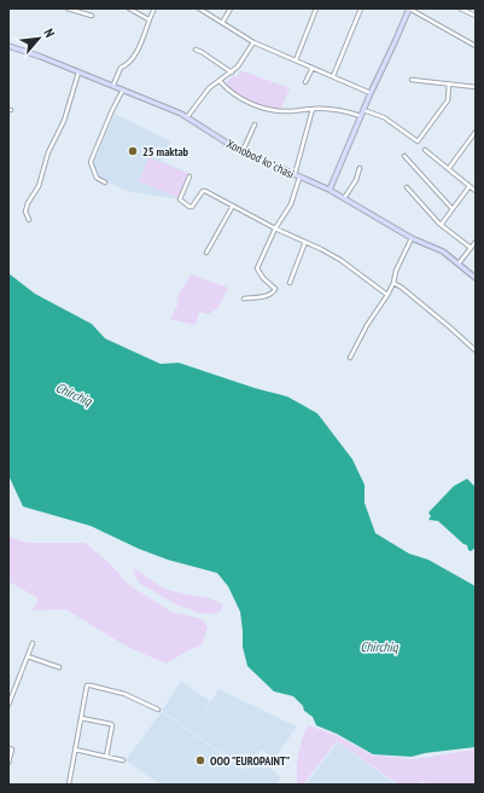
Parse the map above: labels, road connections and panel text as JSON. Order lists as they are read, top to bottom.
{
  "streets": {
    "main road": ["Xonobod koʻchasi"]
  },
  "water": ["Chirchiq"],
  "places": ["25 maktab", "OOO \"EUROPAINT\""],
  "north": "top right"
}
